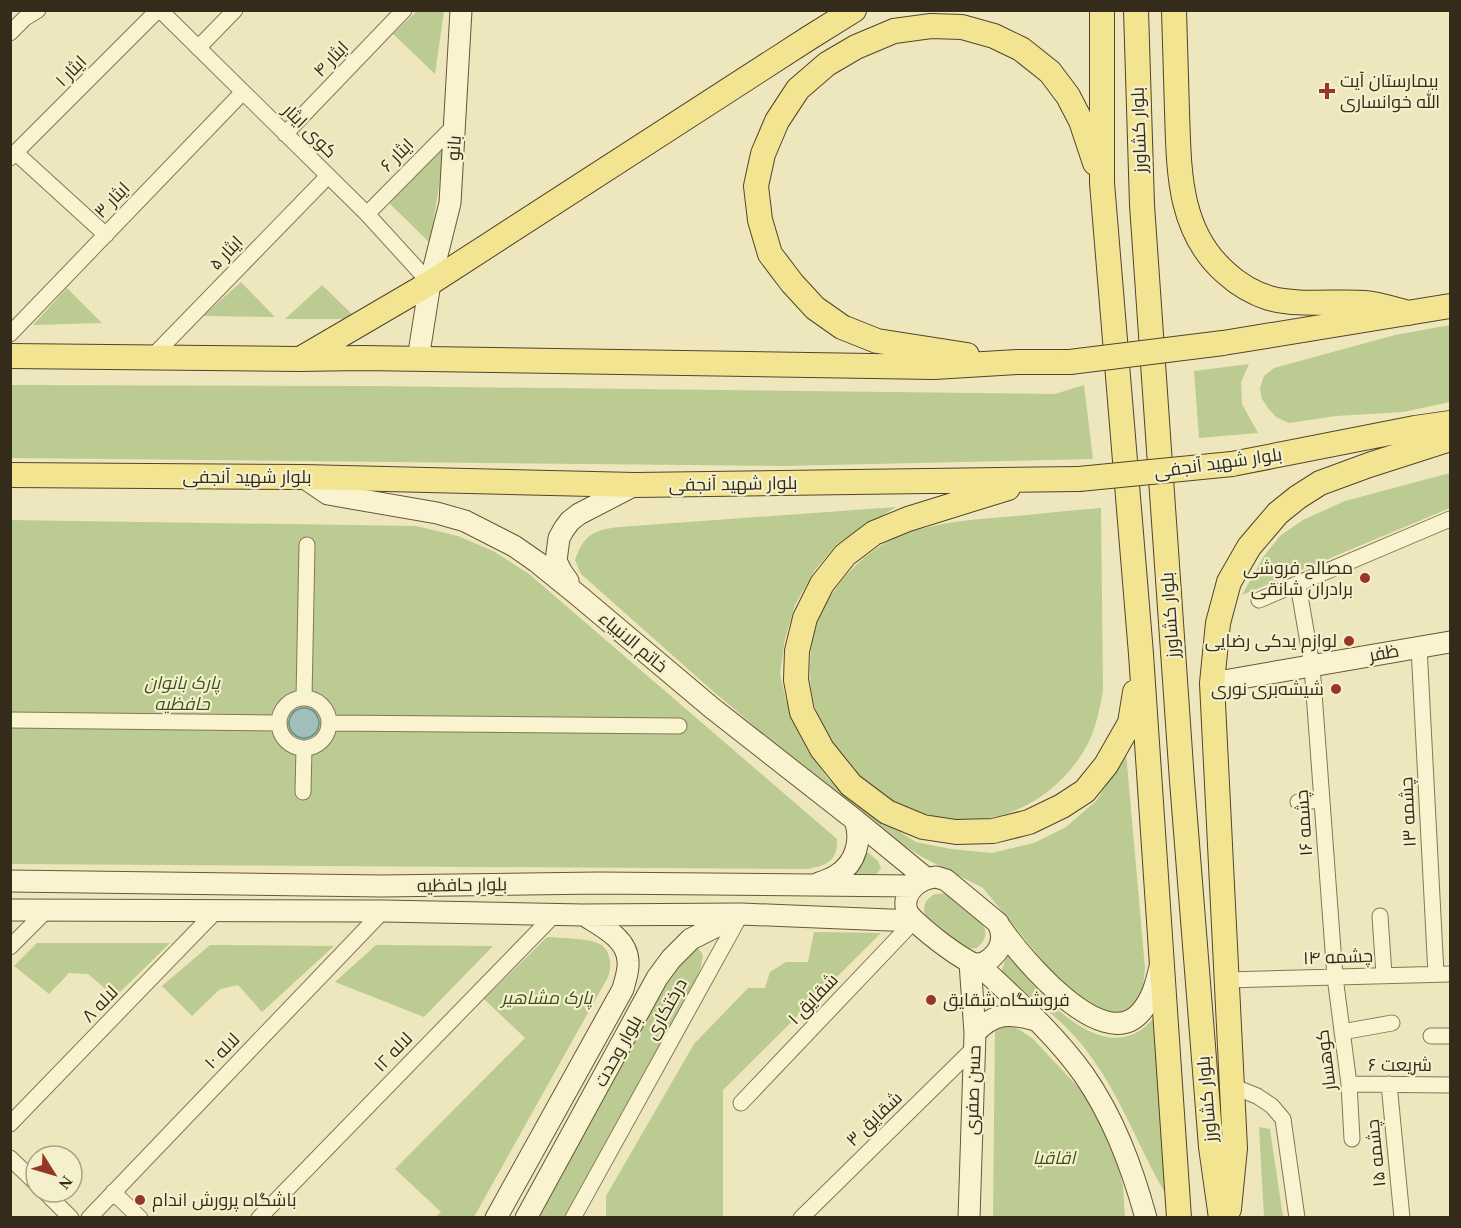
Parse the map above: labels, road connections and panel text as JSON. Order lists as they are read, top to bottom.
{
  "streets": {
    "main road": [
      "بلوار کشاورز",
      "بانو",
      "بلوار شهید آنجفی",
      "خاتم الانبیاء",
      "ظفر",
      "بلوار حافظیه",
      "بلوار وحدت",
      "حسن صفری"
    ],
    "street": [
      "ایثار ۴",
      "ایثار ۱",
      "کوی ایثار",
      "ایثار ۶",
      "ایثار ۳",
      "ایثار ۵",
      "چشمه ۱۳",
      "چشمه ۱۶",
      "چشمه ۱۴",
      "شقایق ۱",
      "لاله ۸",
      "درختکاری",
      "لاله ۱۰",
      "لاله ۱۲",
      "کوهسار",
      "شریعت ۶",
      "شقایق ۳",
      "چشمه ۱۵"
    ]
  },
  "crossings": [
    ["ایثار ۴", "کوی ایثار"],
    ["ایثار ۱", "کوی ایثار"],
    ["کوی ایثار", "بانو"],
    ["کوی ایثار", "ایثار ۶"],
    ["کوی ایثار", "ایثار ۳"],
    ["کوی ایثار", "ایثار ۵"],
    ["بانو", "ایثار ۶"],
    ["بلوار شهید آنجفی", "خاتم الانبیاء"],
    ["خاتم الانبیاء", "بلوار حافظیه"],
    ["ظفر", "چشمه ۱۳"],
    ["ظفر", "چشمه ۱۶"],
    ["چشمه ۱۳", "چشمه ۱۴"],
    ["چشمه ۱۶", "چشمه ۱۴"],
    ["چشمه ۱۶", "کوهسار"],
    ["بلوار حافظیه", "شقایق ۱"],
    ["بلوار حافظیه", "لاله ۸"],
    ["بلوار حافظیه", "درختکاری"],
    ["بلوار حافظیه", "لاله ۱۰"],
    ["بلوار حافظیه", "بلوار وحدت"],
    ["بلوار حافظیه", "لاله ۱۲"],
    ["چشمه ۱۴", "کوهسار"],
    ["درختکاری", "بلوار وحدت"],
    ["کوهسار", "شریعت ۶"],
    ["شریعت ۶", "چشمه ۱۵"],
    ["حسن صفری", "شقایق ۳"]
  ],
  "parks": ["پارک بانوان حافظیه", "پارک مشاهیر", "اقاقیا"],
  "places": {
    "health": ["بیمارستان آیت الله خوانساری"],
    "other": [
      "مصالح فروشی برادران شانقی",
      "لوازم یدکی رضایی",
      "شیشه‌بری نوری",
      "فروشگاه شقایق",
      "باشگاه پرورش اندام"
    ]
  },
  "north": "bottom right"
}
